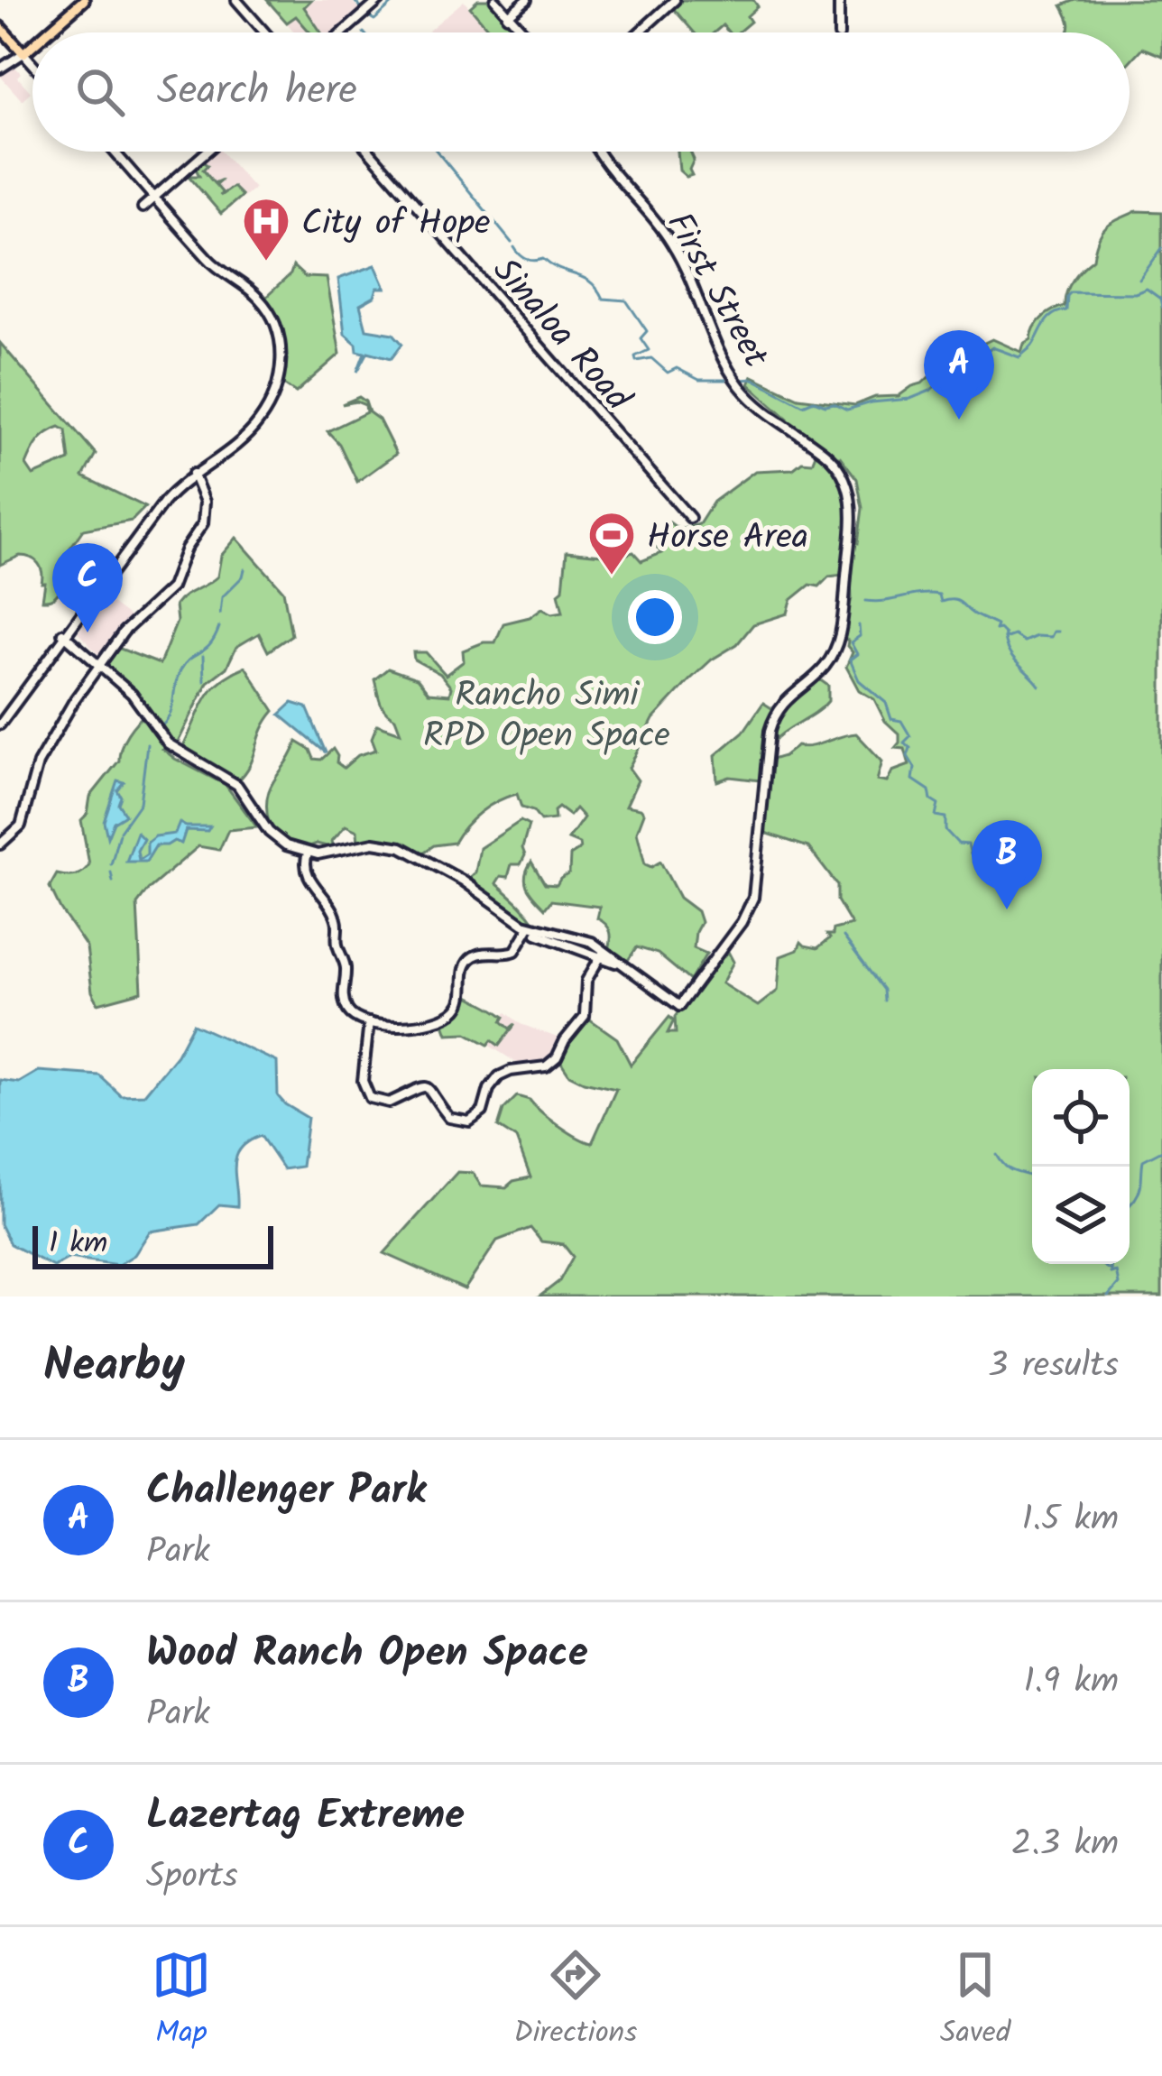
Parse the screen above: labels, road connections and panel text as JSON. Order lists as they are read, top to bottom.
{
  "streets": {
    "main road": ["First Street", "Sinaloa Road"]
  },
  "parks": ["Rancho Simi RPD Open Space"],
  "places": {
    "hospital": ["City of Hope"],
    "sports": ["Horse Area"]
  },
  "scale_bar": "1 km",
  "page": {
    "search": "Search here",
    "pins": ["A", "C", "B"],
    "scale": "1 km",
    "heading": ["Nearby", "3 results"],
    "list": [
      {
        "mark": "A",
        "name": "Challenger Park",
        "note": "Park",
        "value": "1.5 km"
      },
      {
        "mark": "B",
        "name": "Wood Ranch Open Space",
        "note": "Park",
        "value": "1.9 km"
      },
      {
        "mark": "C",
        "name": "Lazertag Extreme",
        "note": "Sports",
        "value": "2.3 km"
      }
    ],
    "nav": ["Map", "Directions", "Saved"]
  }
}
